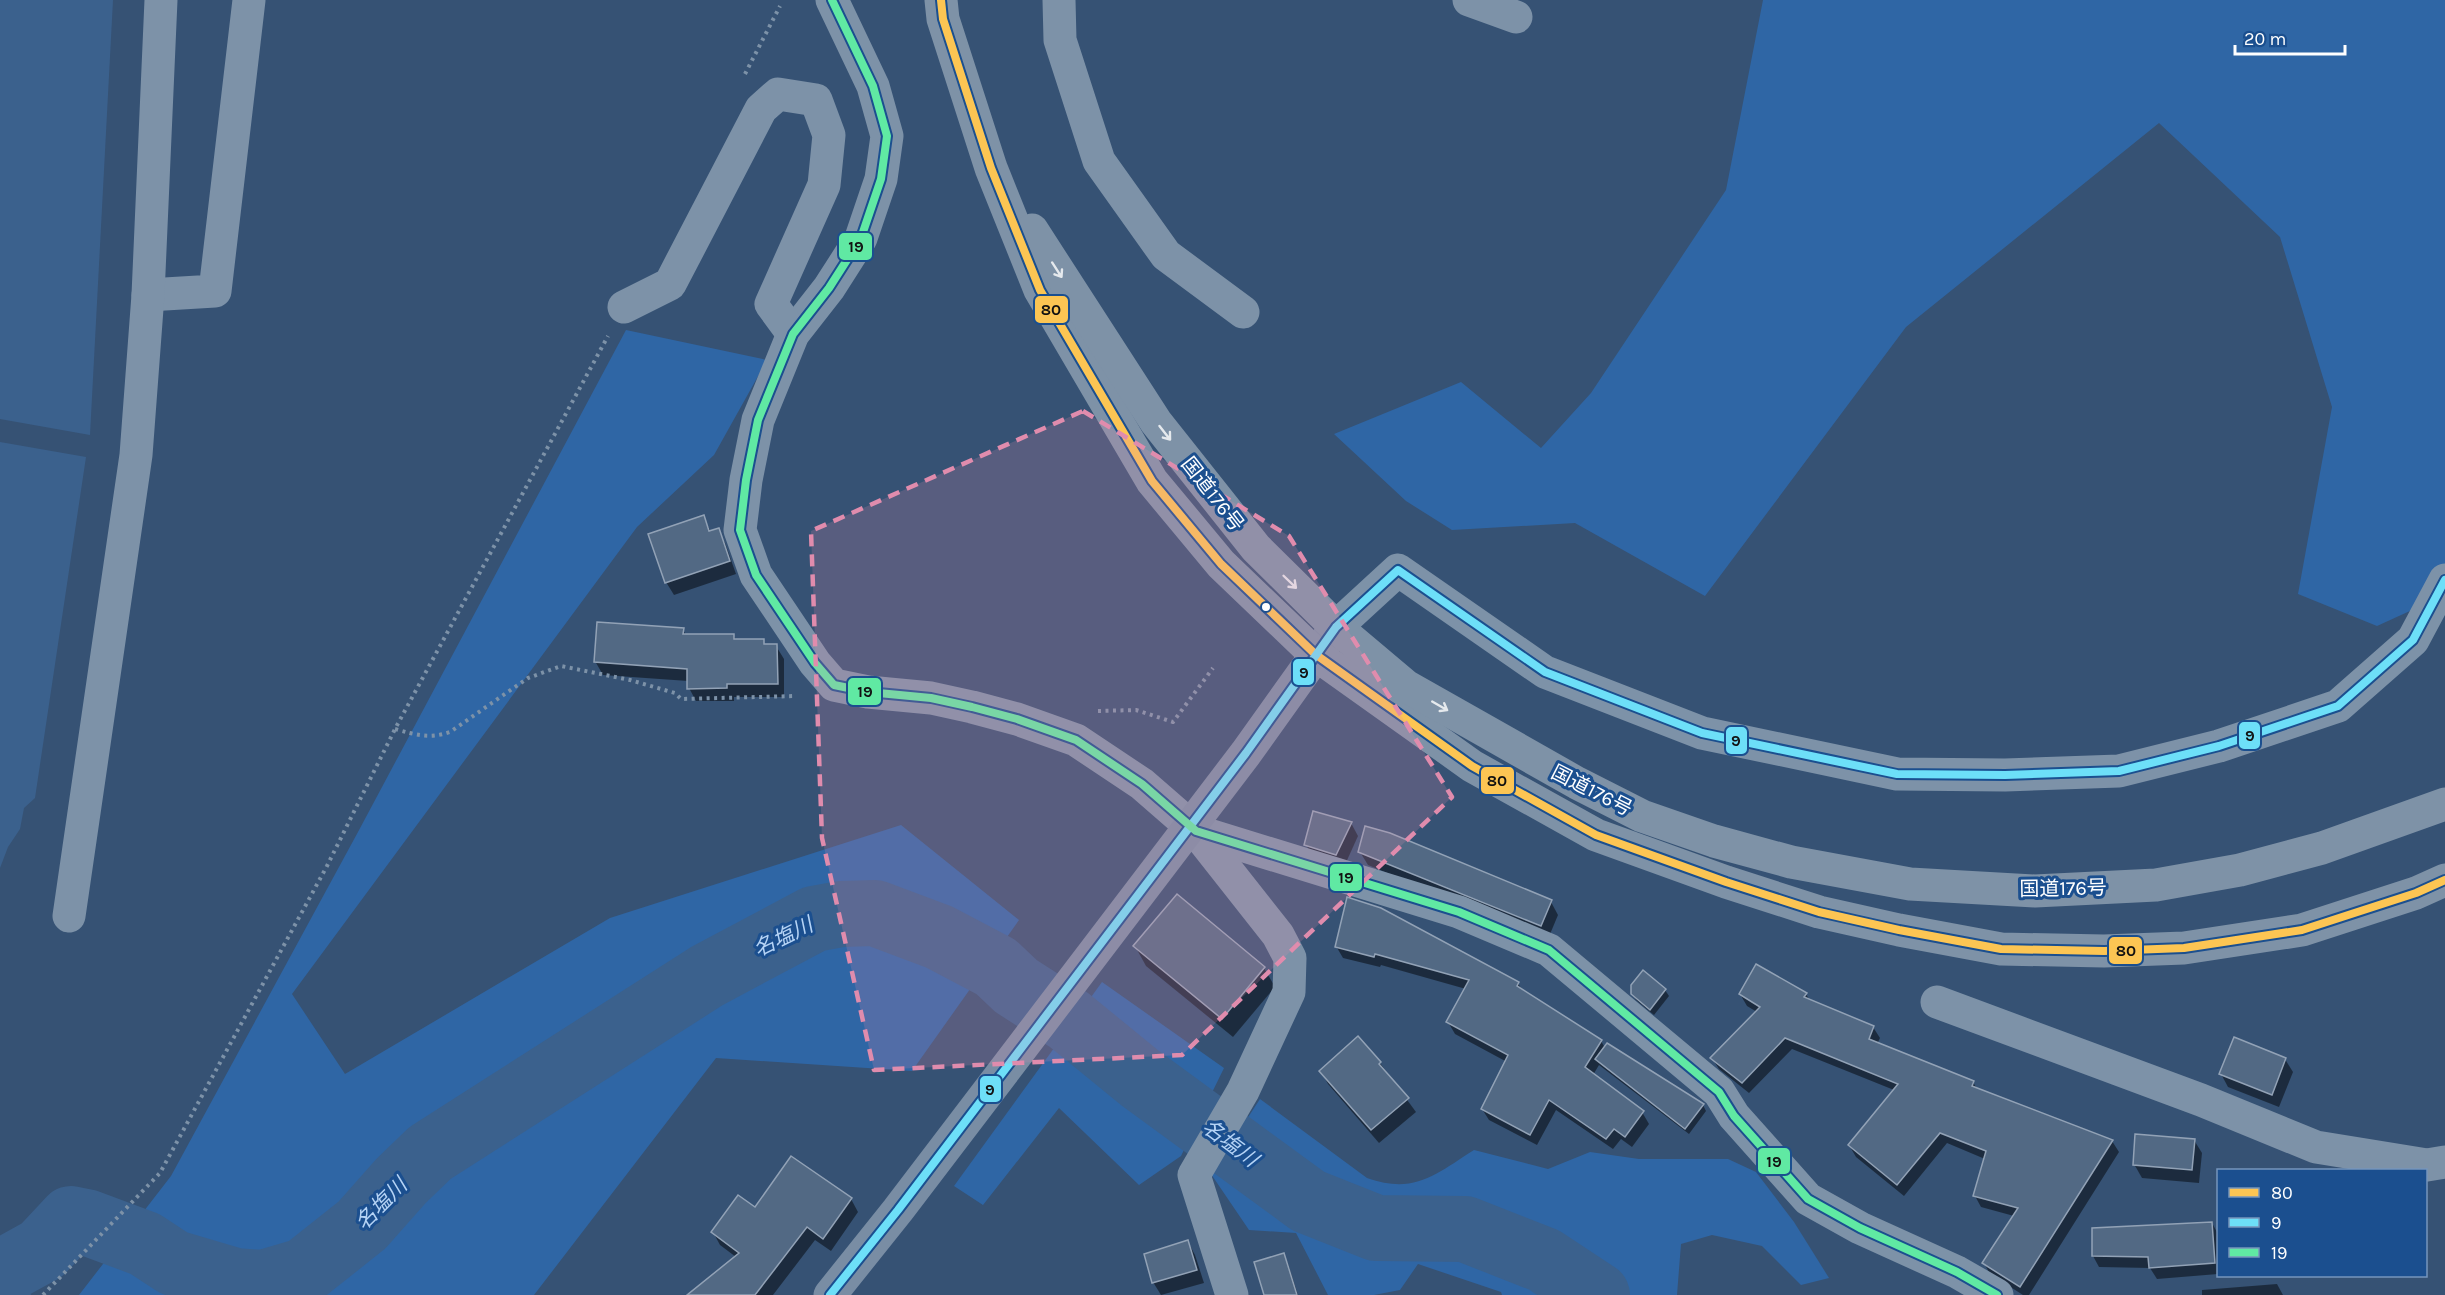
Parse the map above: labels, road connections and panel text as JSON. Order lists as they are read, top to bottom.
{
  "streets": {
    "highway": ["国道176号"]
  },
  "water": ["名塩川"],
  "lines": ["transit line 80", "transit line 19", "transit line 9"],
  "legend": ["80", "9", "19"],
  "scale_bar": "20 m"
}
